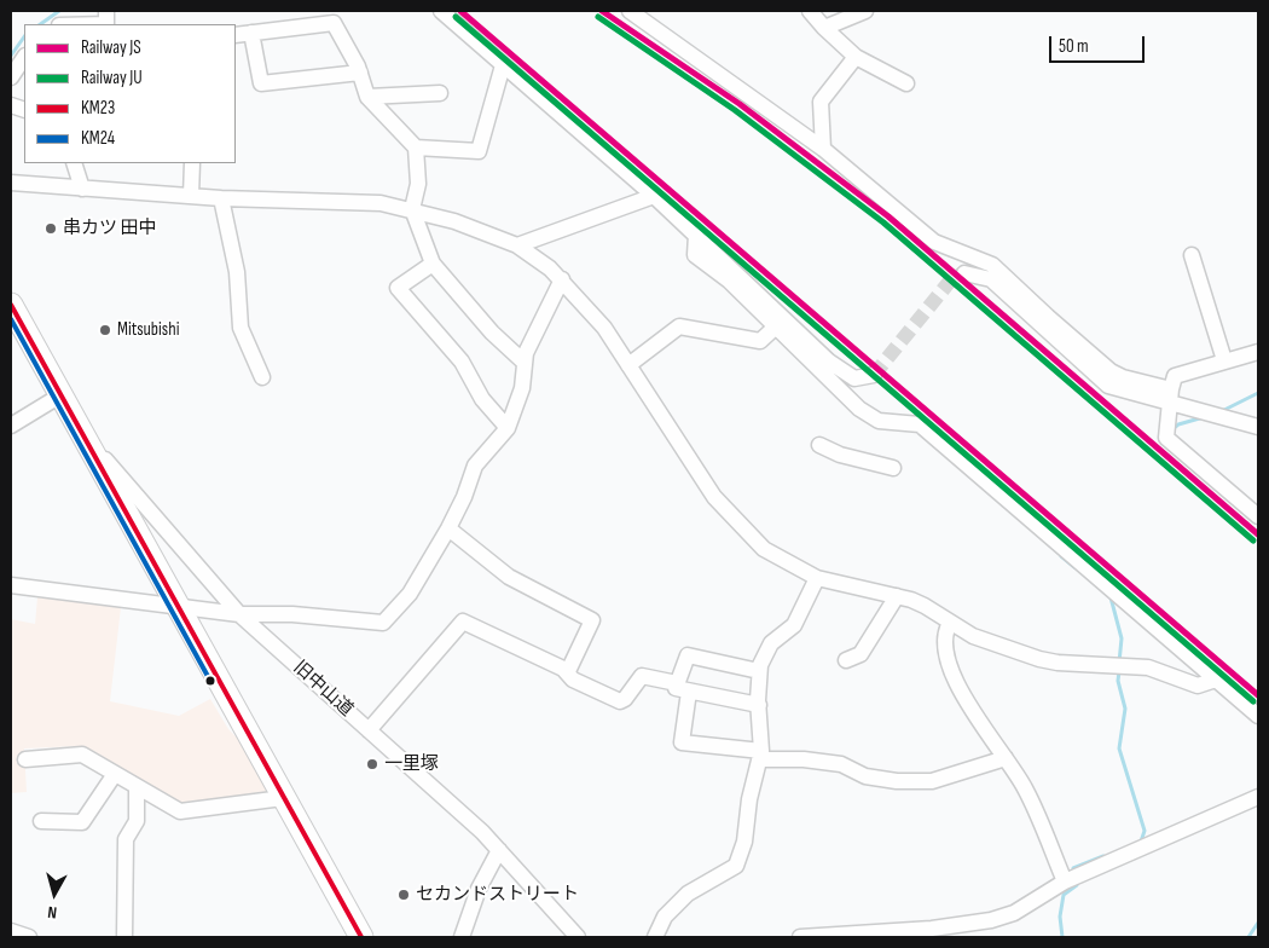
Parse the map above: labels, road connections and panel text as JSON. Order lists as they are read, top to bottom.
{
  "streets": {
    "street": ["旧中山道"]
  },
  "places": [
    "串カツ 田中",
    "Mitsubishi",
    "一里塚",
    "セカンドストリート"
  ],
  "lines": [
    "rail line JS",
    "rail line JU",
    "transit line KM23",
    "transit line KM24"
  ],
  "legend": [
    "Railway JS",
    "Railway JU",
    "KM23",
    "KM24"
  ],
  "scale_bar": "50 m",
  "north": "bottom"
}
